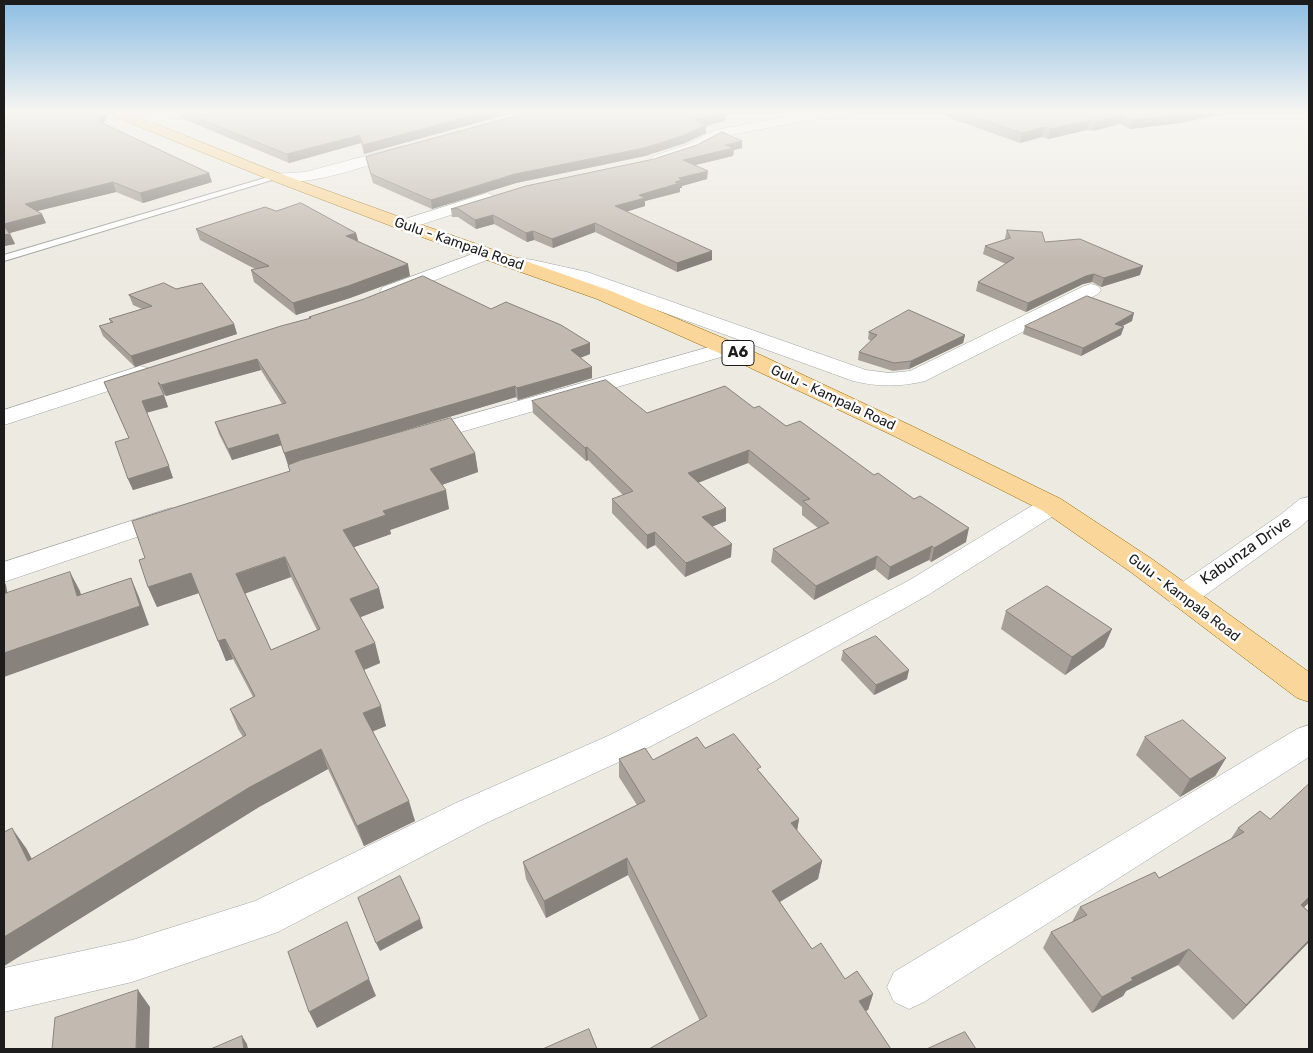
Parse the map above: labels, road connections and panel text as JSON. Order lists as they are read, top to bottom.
{
  "streets": {
    "main road": ["Gulu - Kampala Road", "A6"],
    "street": ["Kabunza Drive"]
  },
  "crossings": [
    ["Gulu - Kampala Road", "Kabunza Drive"]
  ]
}
